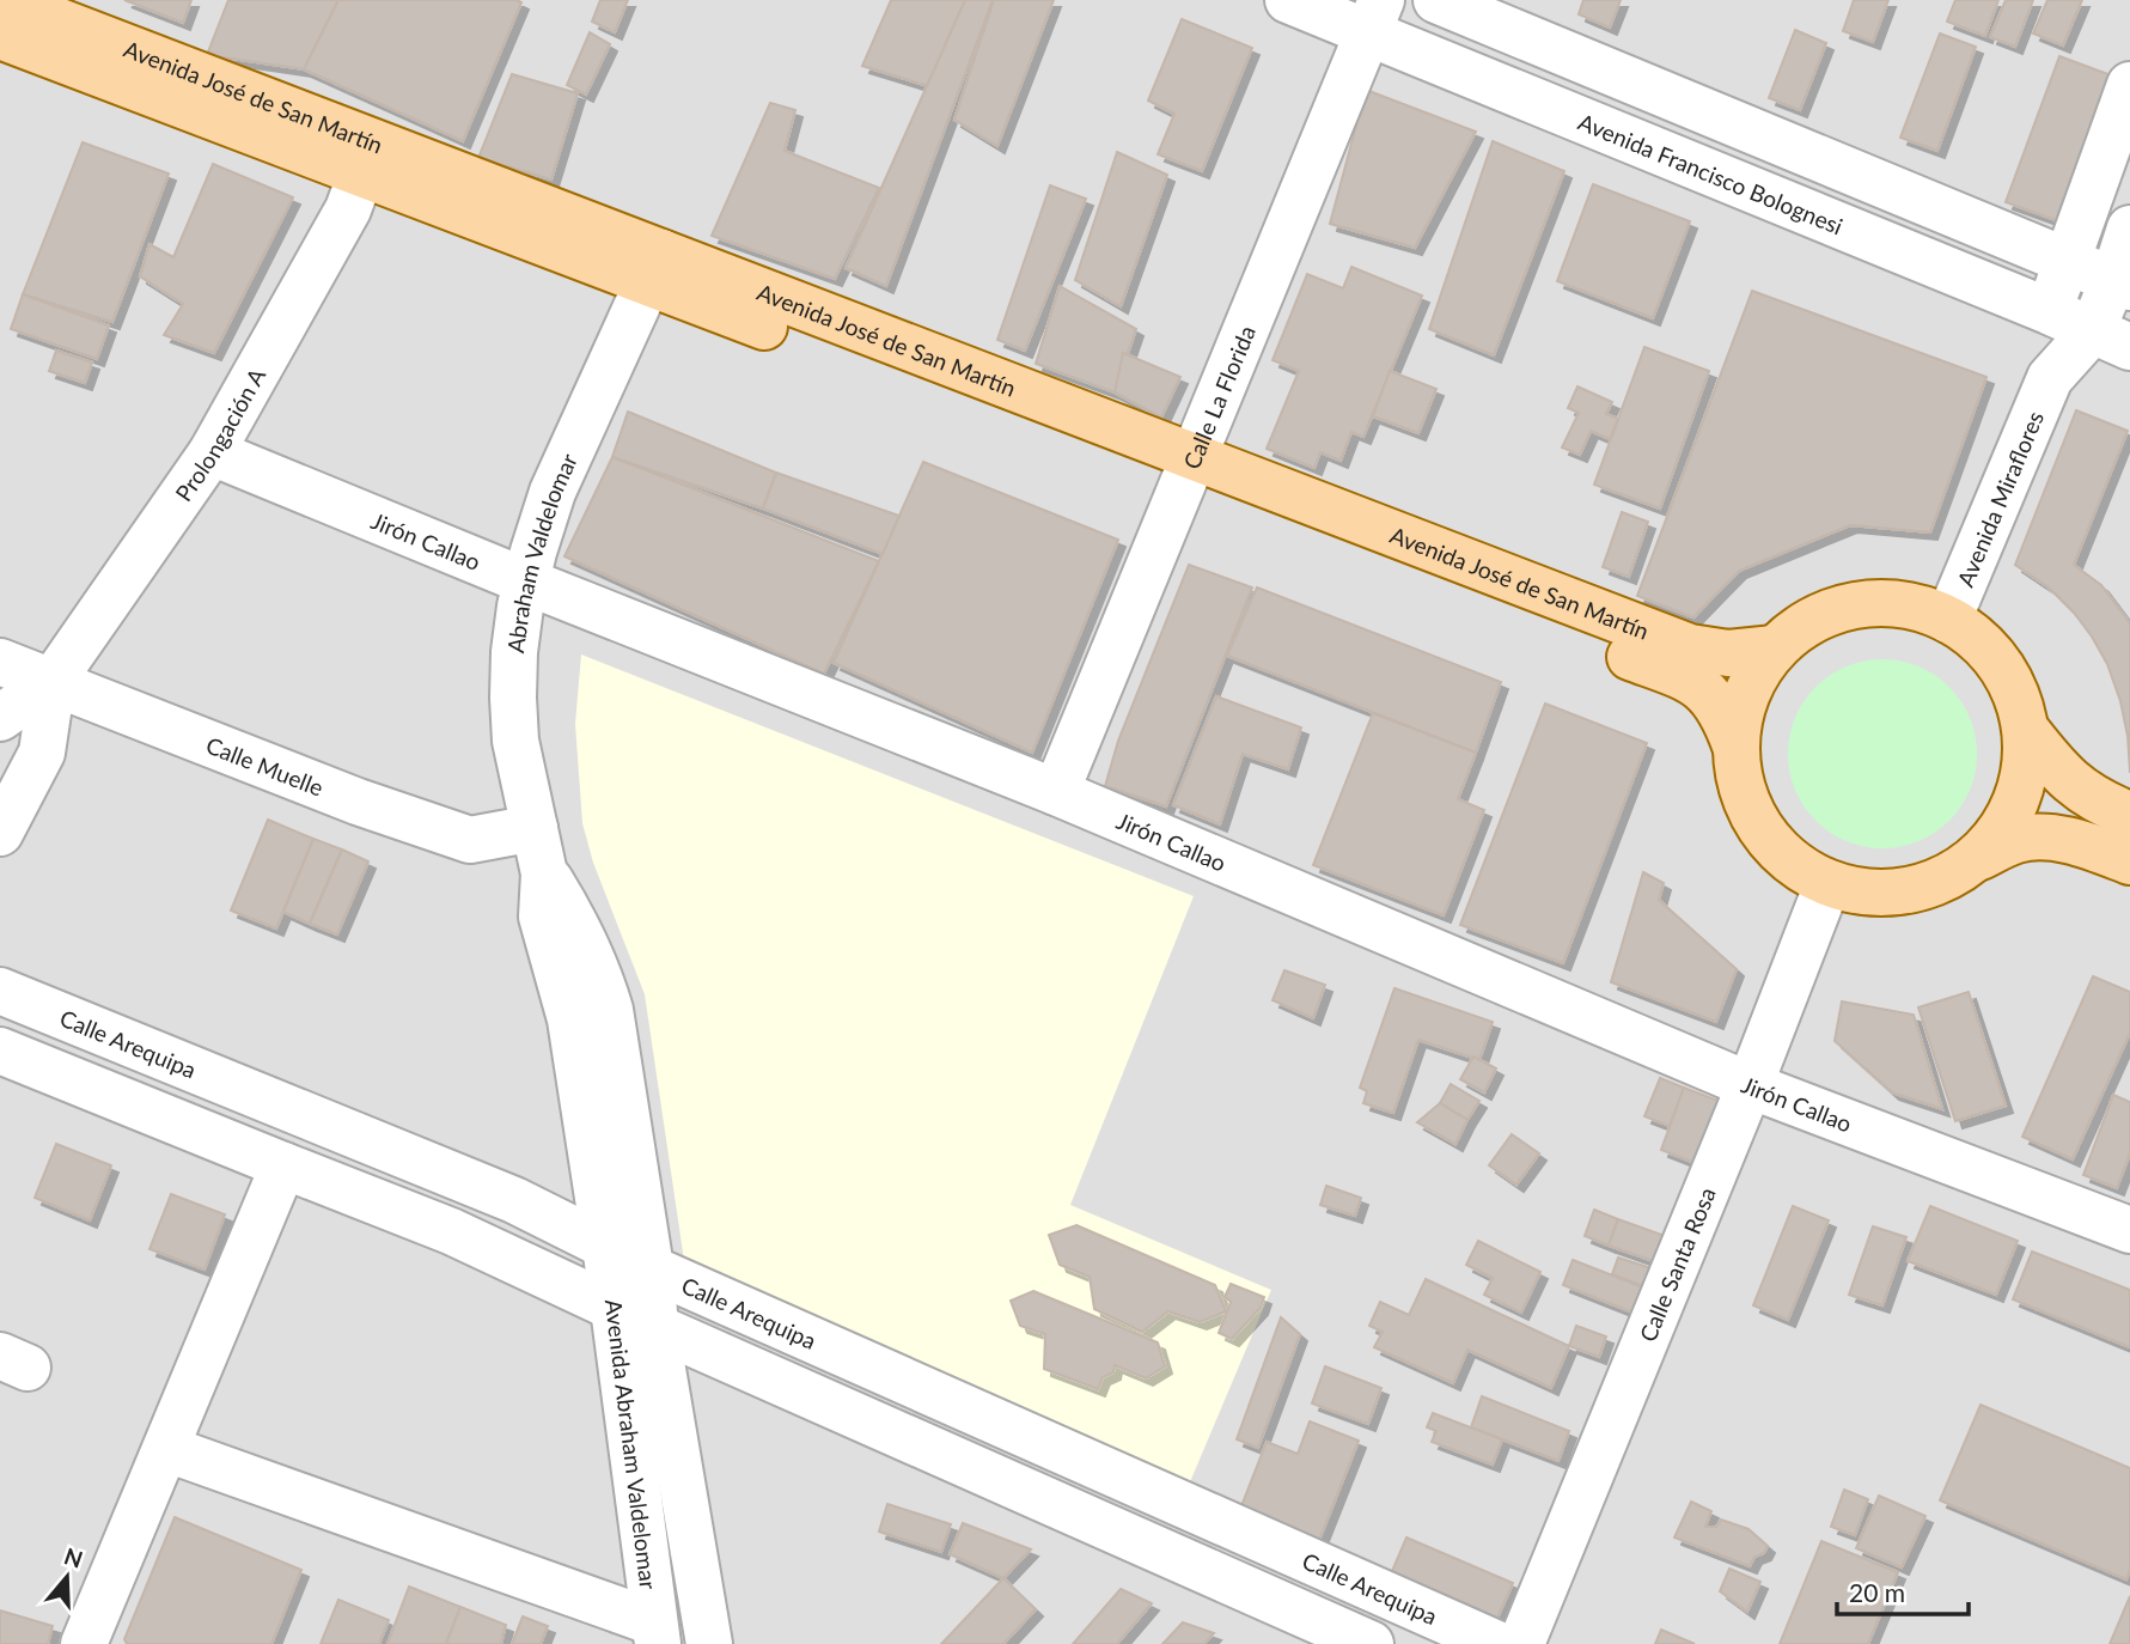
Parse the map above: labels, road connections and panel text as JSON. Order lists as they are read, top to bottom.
{
  "streets": {
    "main road": ["Avenida José de San Martín"],
    "street": [
      "Avenida Francisco Bolognesi",
      "Calle La Florida",
      "Prolongación A",
      "Avenida Miraflores",
      "Jirón Callao",
      "Abraham Valdelomar",
      "Calle Muelle",
      "Calle Arequipa",
      "Calle Santa Rosa",
      "Avenida Abraham Valdelomar"
    ]
  },
  "crossings": [
    ["Avenida José de San Martín", "Calle La Florida"],
    ["Avenida José de San Martín", "Prolongación A"],
    ["Avenida José de San Martín", "Avenida Miraflores"],
    ["Avenida José de San Martín", "Abraham Valdelomar"],
    ["Avenida José de San Martín", "Calle Santa Rosa"],
    ["Avenida Francisco Bolognesi", "Calle La Florida"],
    ["Avenida Francisco Bolognesi", "Avenida Miraflores"],
    ["Calle La Florida", "Jirón Callao"],
    ["Prolongación A", "Jirón Callao"],
    ["Prolongación A", "Calle Muelle"],
    ["Avenida Miraflores", "Calle Santa Rosa"],
    ["Jirón Callao", "Abraham Valdelomar"],
    ["Jirón Callao", "Calle Santa Rosa"],
    ["Abraham Valdelomar", "Calle Muelle"],
    ["Abraham Valdelomar", "Calle Arequipa"],
    ["Abraham Valdelomar", "Avenida Abraham Valdelomar"],
    ["Calle Arequipa", "Avenida Abraham Valdelomar"]
  ],
  "scale_bar": "20 m",
  "north": "top"
}
